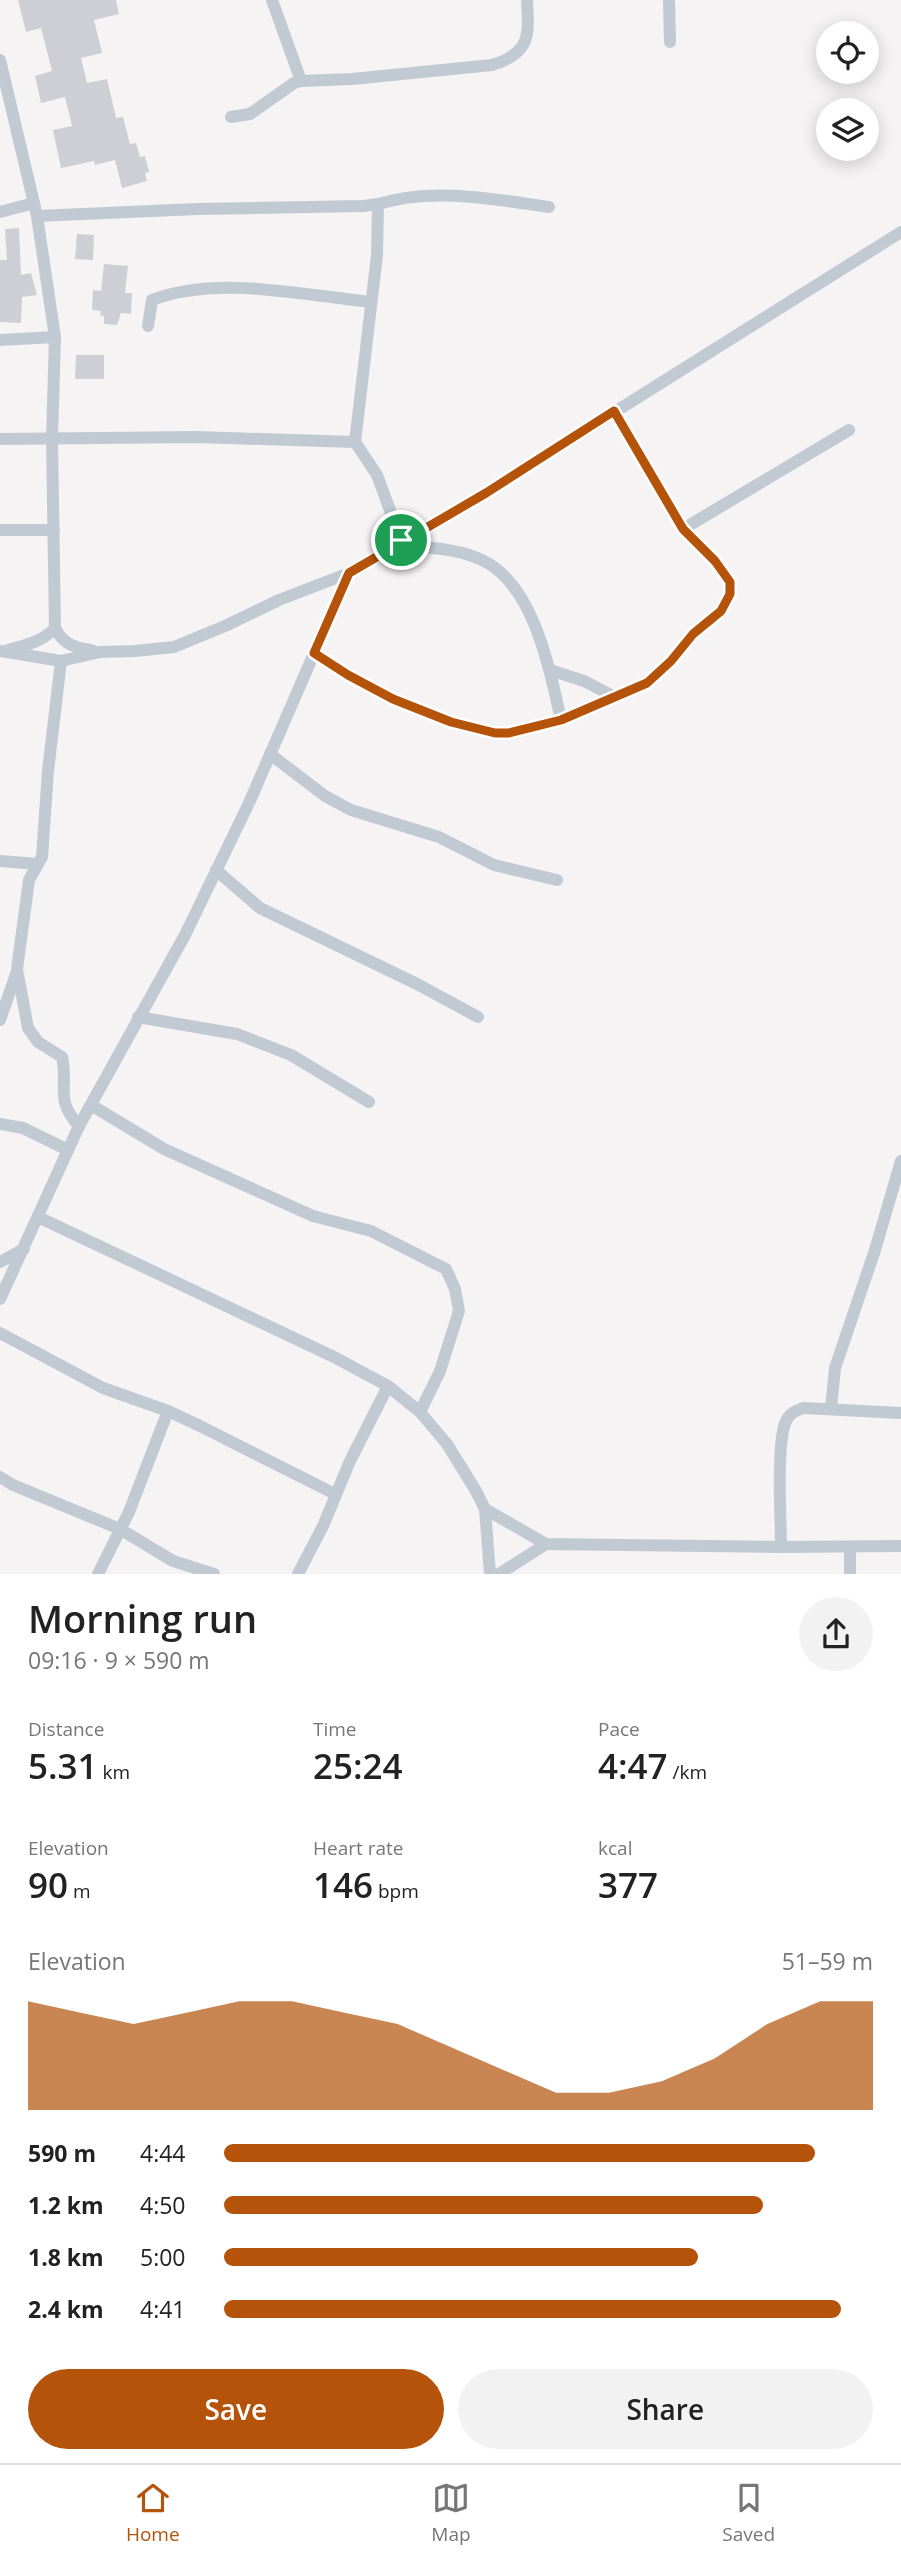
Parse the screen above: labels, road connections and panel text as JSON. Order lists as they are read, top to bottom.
{
  "page": {
    "heading": ["Morning run", "09:16 · 9 × 590 m"],
    "stats": [
      ["Distance", "5.31 km"],
      ["Time", "25:24"],
      ["Pace", "4:47 /km"],
      ["Elevation", "90 m"],
      ["Heart rate", "146 bpm"],
      ["kcal", "377"]
    ],
    "chart": ["Elevation", "51–59 m"],
    "list": [
      {
        "name": "590 m",
        "note": "4:44"
      },
      {
        "name": "1.2 km",
        "note": "4:50"
      },
      {
        "name": "1.8 km",
        "note": "5:00"
      },
      {
        "name": "2.4 km",
        "note": "4:41"
      }
    ],
    "buttons": ["Save", "Share"],
    "tabs": ["Home", "Map", "Saved"]
  }
}
